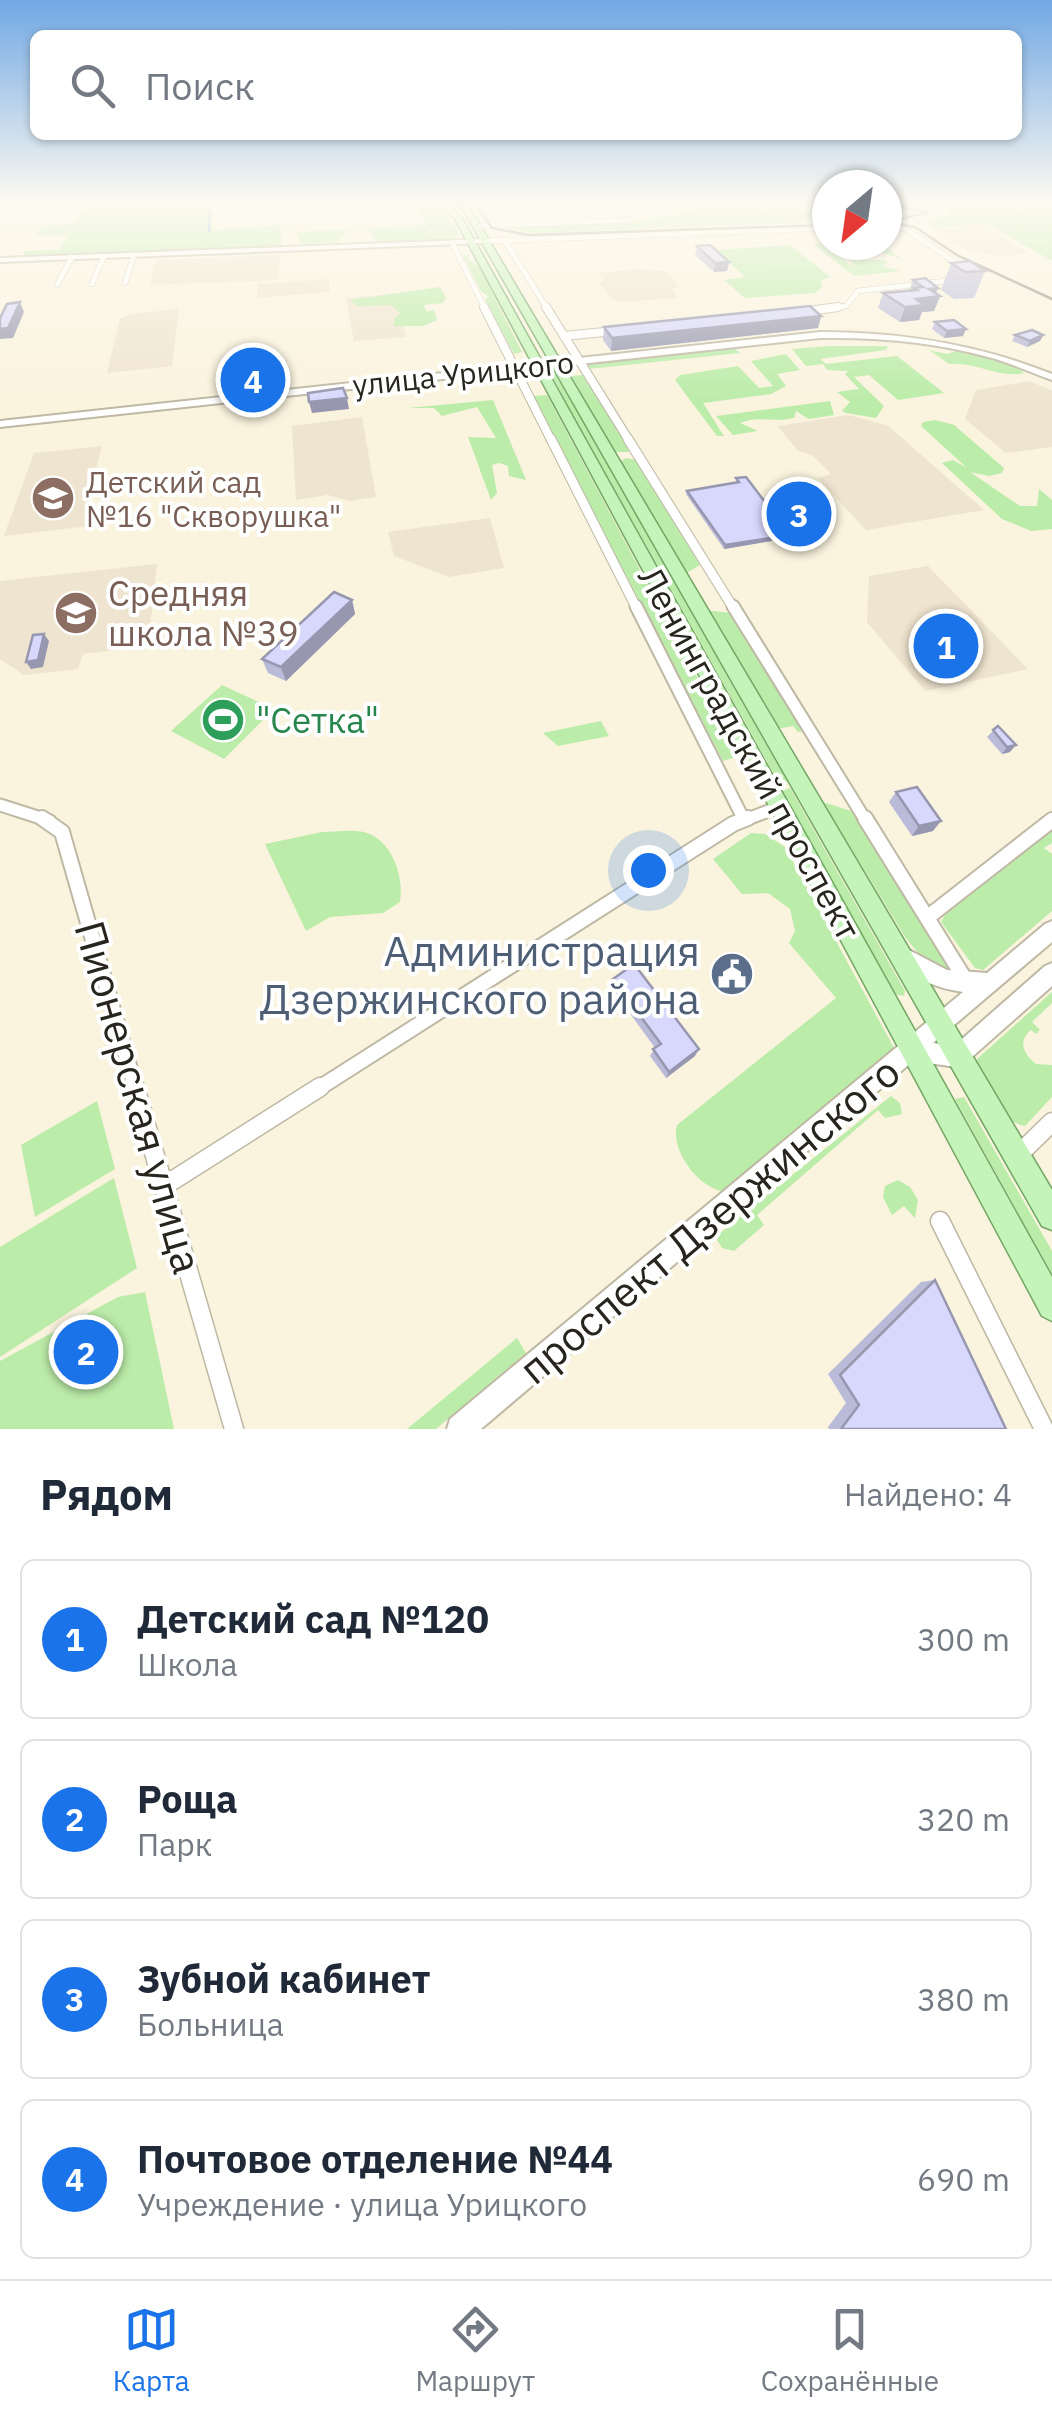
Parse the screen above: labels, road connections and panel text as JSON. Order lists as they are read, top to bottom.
{
  "streets": {
    "main road": ["Ленинградский проспект"],
    "street": ["улица Урицкого", "Пионерская улица", "проспект Дзержинского"]
  },
  "crossings": [
    ["улица Урицкого", "Ленинградский проспект"],
    ["Ленинградский проспект", "проспект Дзержинского"]
  ],
  "places": {
    "school or university": ["Детский сад №16 \"Скворушка\"", "Средняя школа №39"],
    "sports": ["\"Сетка\""],
    "public building": ["Администрация Дзержинского района"]
  },
  "north": "bottom left",
  "page": {
    "search": "Поиск",
    "pins": [
      "4",
      "3",
      "1",
      "2"
    ],
    "heading": ["Рядом", "Найдено: 4"],
    "list": [
      {
        "mark": "1",
        "name": "Детский сад №120",
        "note": "Школа",
        "value": "300 m"
      },
      {
        "mark": "2",
        "name": "Роща",
        "note": "Парк",
        "value": "320 m"
      },
      {
        "mark": "3",
        "name": "Зубной кабинет",
        "note": "Больница",
        "value": "380 m"
      },
      {
        "mark": "4",
        "name": "Почтовое отделение №44",
        "note": "Учреждение · улица Урицкого",
        "value": "690 m"
      }
    ],
    "nav": ["Карта", "Маршрут", "Сохранённые"]
  }
}
